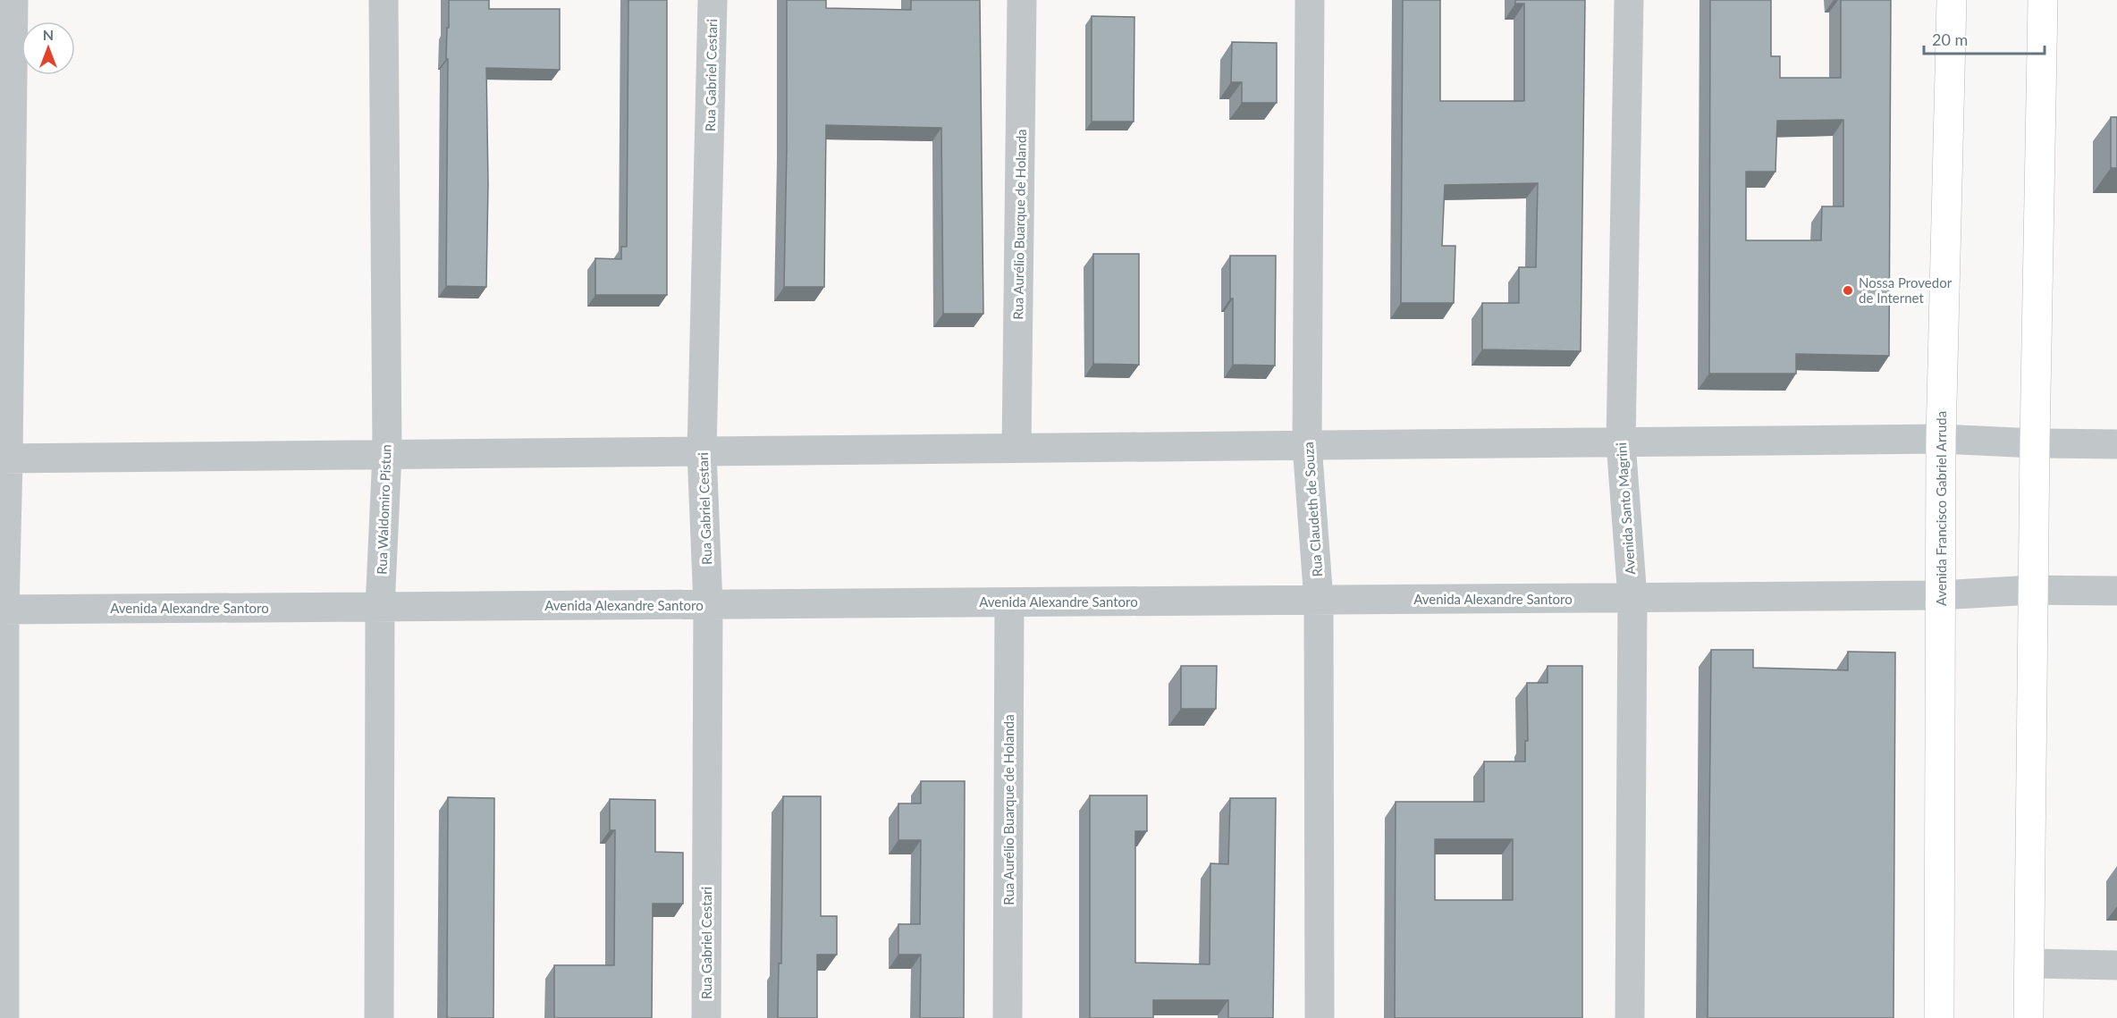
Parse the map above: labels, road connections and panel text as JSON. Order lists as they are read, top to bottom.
{
  "streets": {
    "main road": ["Avenida Francisco Gabriel Arruda"],
    "street": [
      "Rua Gabriel Cestari",
      "Rua Aurélio Buarque de Holanda",
      "Avenida Santo Magrini",
      "Rua Waldomiro Pistun",
      "Rua Claudeth de Souza",
      "Avenida Alexandre Santoro"
    ]
  },
  "crossings": [
    ["Rua Gabriel Cestari", "Avenida Alexandre Santoro"],
    ["Rua Aurélio Buarque de Holanda", "Avenida Alexandre Santoro"],
    ["Avenida Santo Magrini", "Avenida Alexandre Santoro"],
    ["Avenida Francisco Gabriel Arruda", "Avenida Alexandre Santoro"],
    ["Rua Waldomiro Pistun", "Avenida Alexandre Santoro"],
    ["Rua Claudeth de Souza", "Avenida Alexandre Santoro"]
  ],
  "places": ["Nossa Provedor de Internet"],
  "scale_bar": "20 m",
  "north": "top"
}
